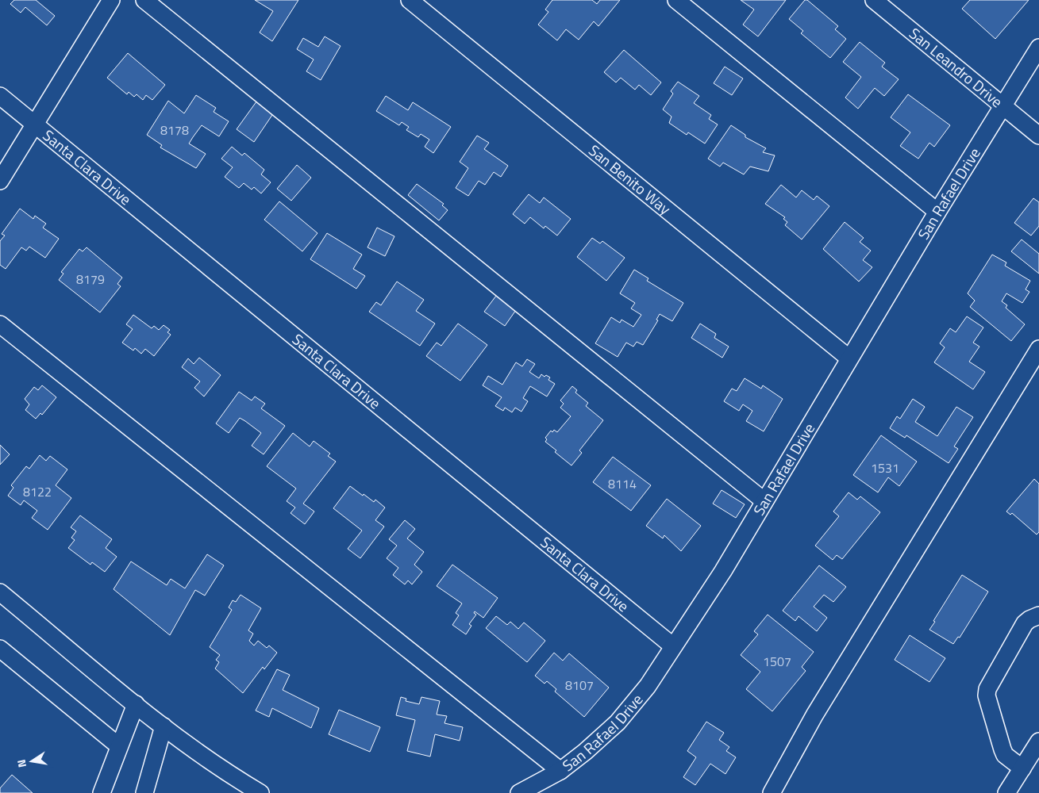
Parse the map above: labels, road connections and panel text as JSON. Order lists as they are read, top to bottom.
{
  "streets": {
    "street": [
      "San Leandro Drive",
      "Santa Clara Drive",
      "San Benito Way",
      "San Rafael Drive"
    ]
  },
  "crossings": [
    ["San Leandro Drive", "San Rafael Drive"],
    ["Santa Clara Drive", "San Rafael Drive"],
    ["San Benito Way", "San Rafael Drive"]
  ],
  "house_numbers": [
    "8178",
    "8179",
    "1531",
    "8114",
    "8122",
    "1507",
    "8107"
  ],
  "north": "left"
}
